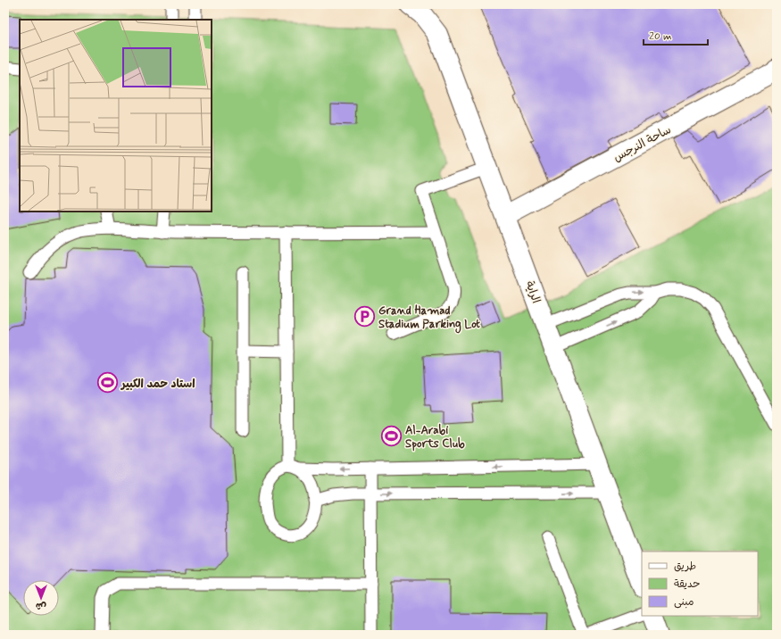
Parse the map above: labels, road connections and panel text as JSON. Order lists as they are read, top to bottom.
{
  "streets": {
    "street": ["ساحة النرجس", "الراية"]
  },
  "crossings": [
    ["ساحة النرجس", "الراية"]
  ],
  "places": {
    "parking": ["Grand Hamad Stadium Parking Lot"],
    "sports": ["استاد حمد الكبير", "Al-Arabi Sports Club"]
  },
  "legend": ["طريق", "حديقة", "مبنى"],
  "scale_bar": "20 m",
  "north": "bottom"
}
